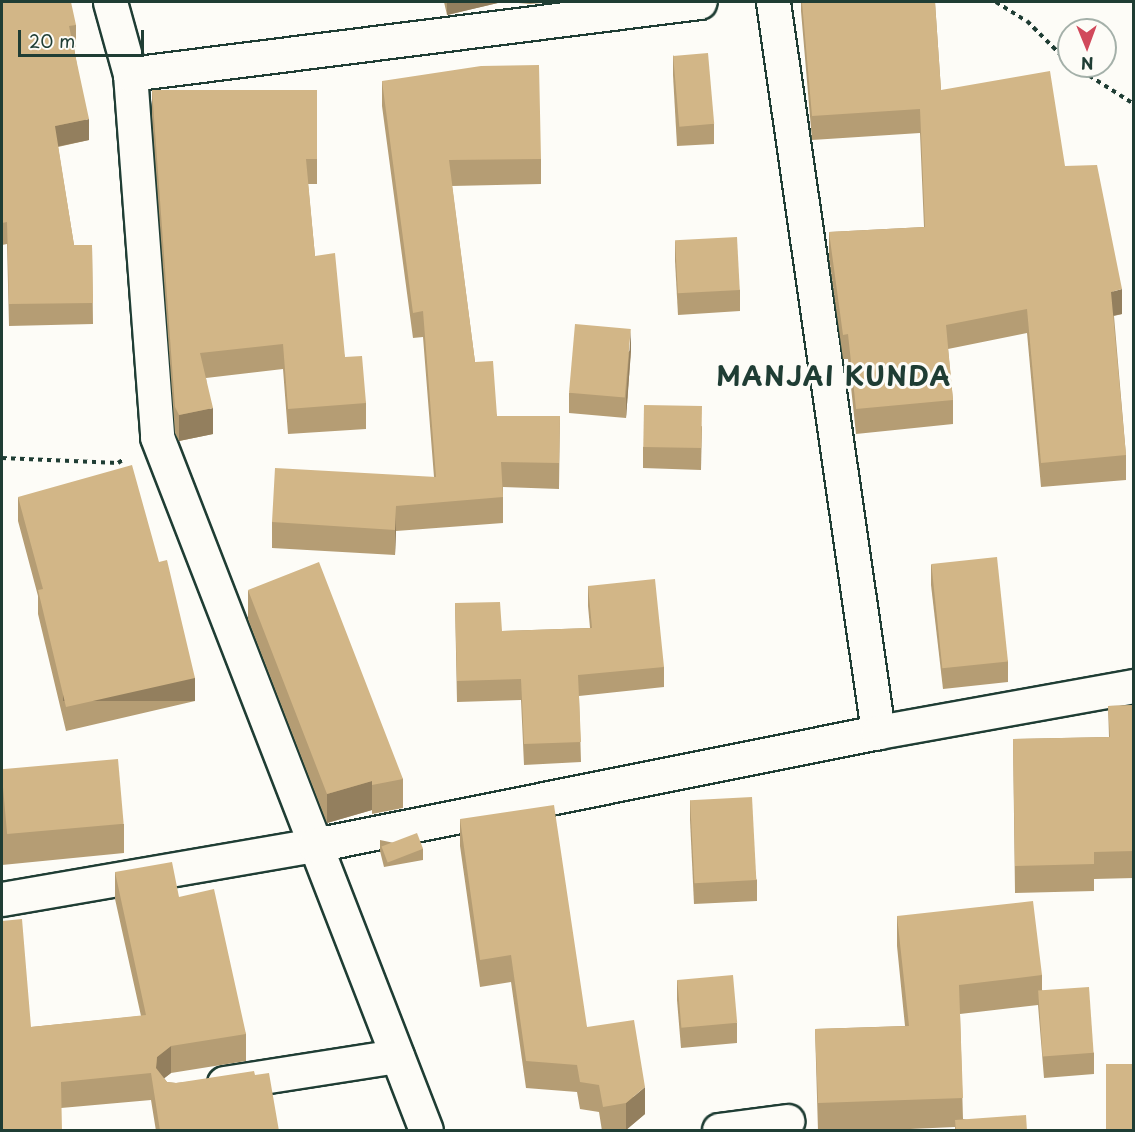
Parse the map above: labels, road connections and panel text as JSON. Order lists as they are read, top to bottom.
{
  "districts": ["MANJAI KUNDA"],
  "scale_bar": "20 m",
  "north": "bottom"
}
